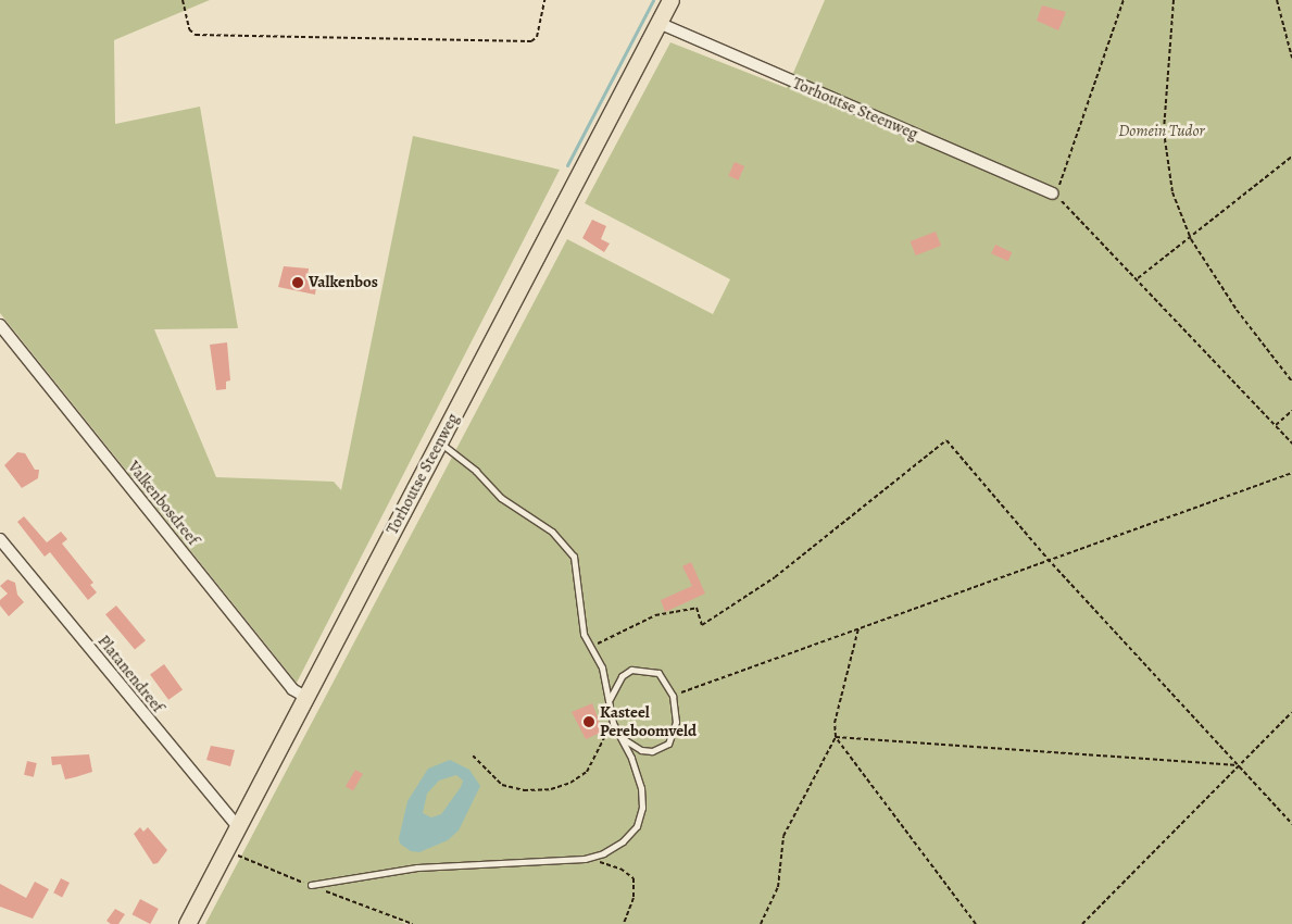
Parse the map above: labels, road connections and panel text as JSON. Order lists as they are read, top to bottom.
{
  "streets": {
    "main road": ["Torhoutse Steenweg"],
    "street": ["Valkenbosdreef", "Platanendreef"]
  },
  "crossings": [
    ["Torhoutse Steenweg", "Valkenbosdreef"],
    ["Torhoutse Steenweg", "Platanendreef"]
  ],
  "parks": ["Domein Tudor"],
  "places": ["Valkenbos", "Kasteel Pereboomveld"]
}
